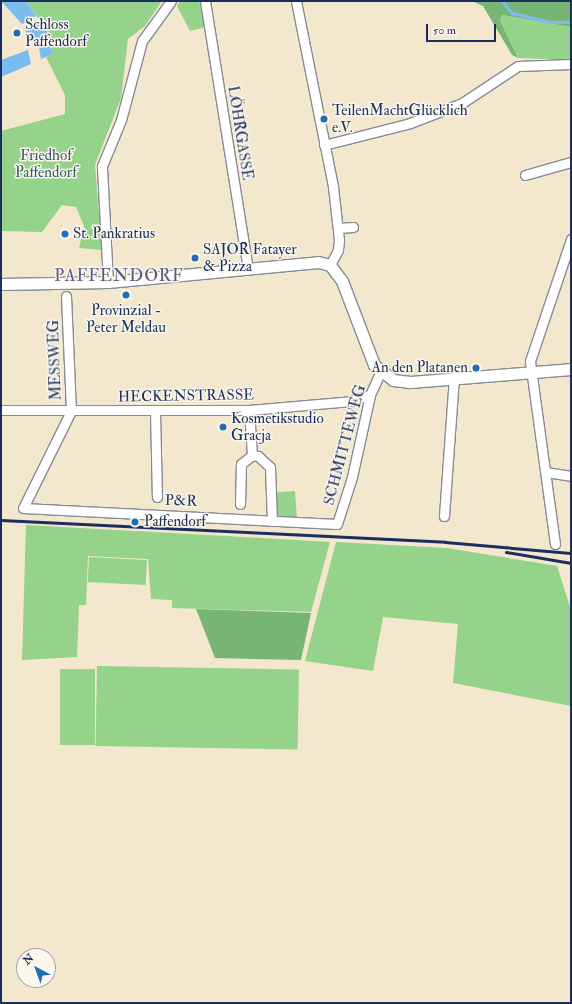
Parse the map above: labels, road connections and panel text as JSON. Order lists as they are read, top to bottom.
{
  "streets": {
    "street": [
      "LÖHRGASSE",
      "MESSWEG",
      "HECKENSTRASSE",
      "SCHMITTEWEG",
      "P&R"
    ]
  },
  "crossings": [
    ["MESSWEG", "HECKENSTRASSE"],
    ["MESSWEG", "P&R"],
    ["HECKENSTRASSE", "SCHMITTEWEG"],
    ["SCHMITTEWEG", "P&R"]
  ],
  "districts": ["PAFFENDORF"],
  "parks": ["Friedhof Paffendorf"],
  "places": [
    "Schloss Paffendorf",
    "TeilenMachtGlücklich e.V.",
    "St. Pankratius",
    "SAJOR Fatayer & Pizza",
    "Provinzial - Peter Meldau",
    "An den Platanen",
    "Kosmetikstudio Gracja",
    "Paffendorf"
  ],
  "scale_bar": "50 m",
  "north": "top left"
}
